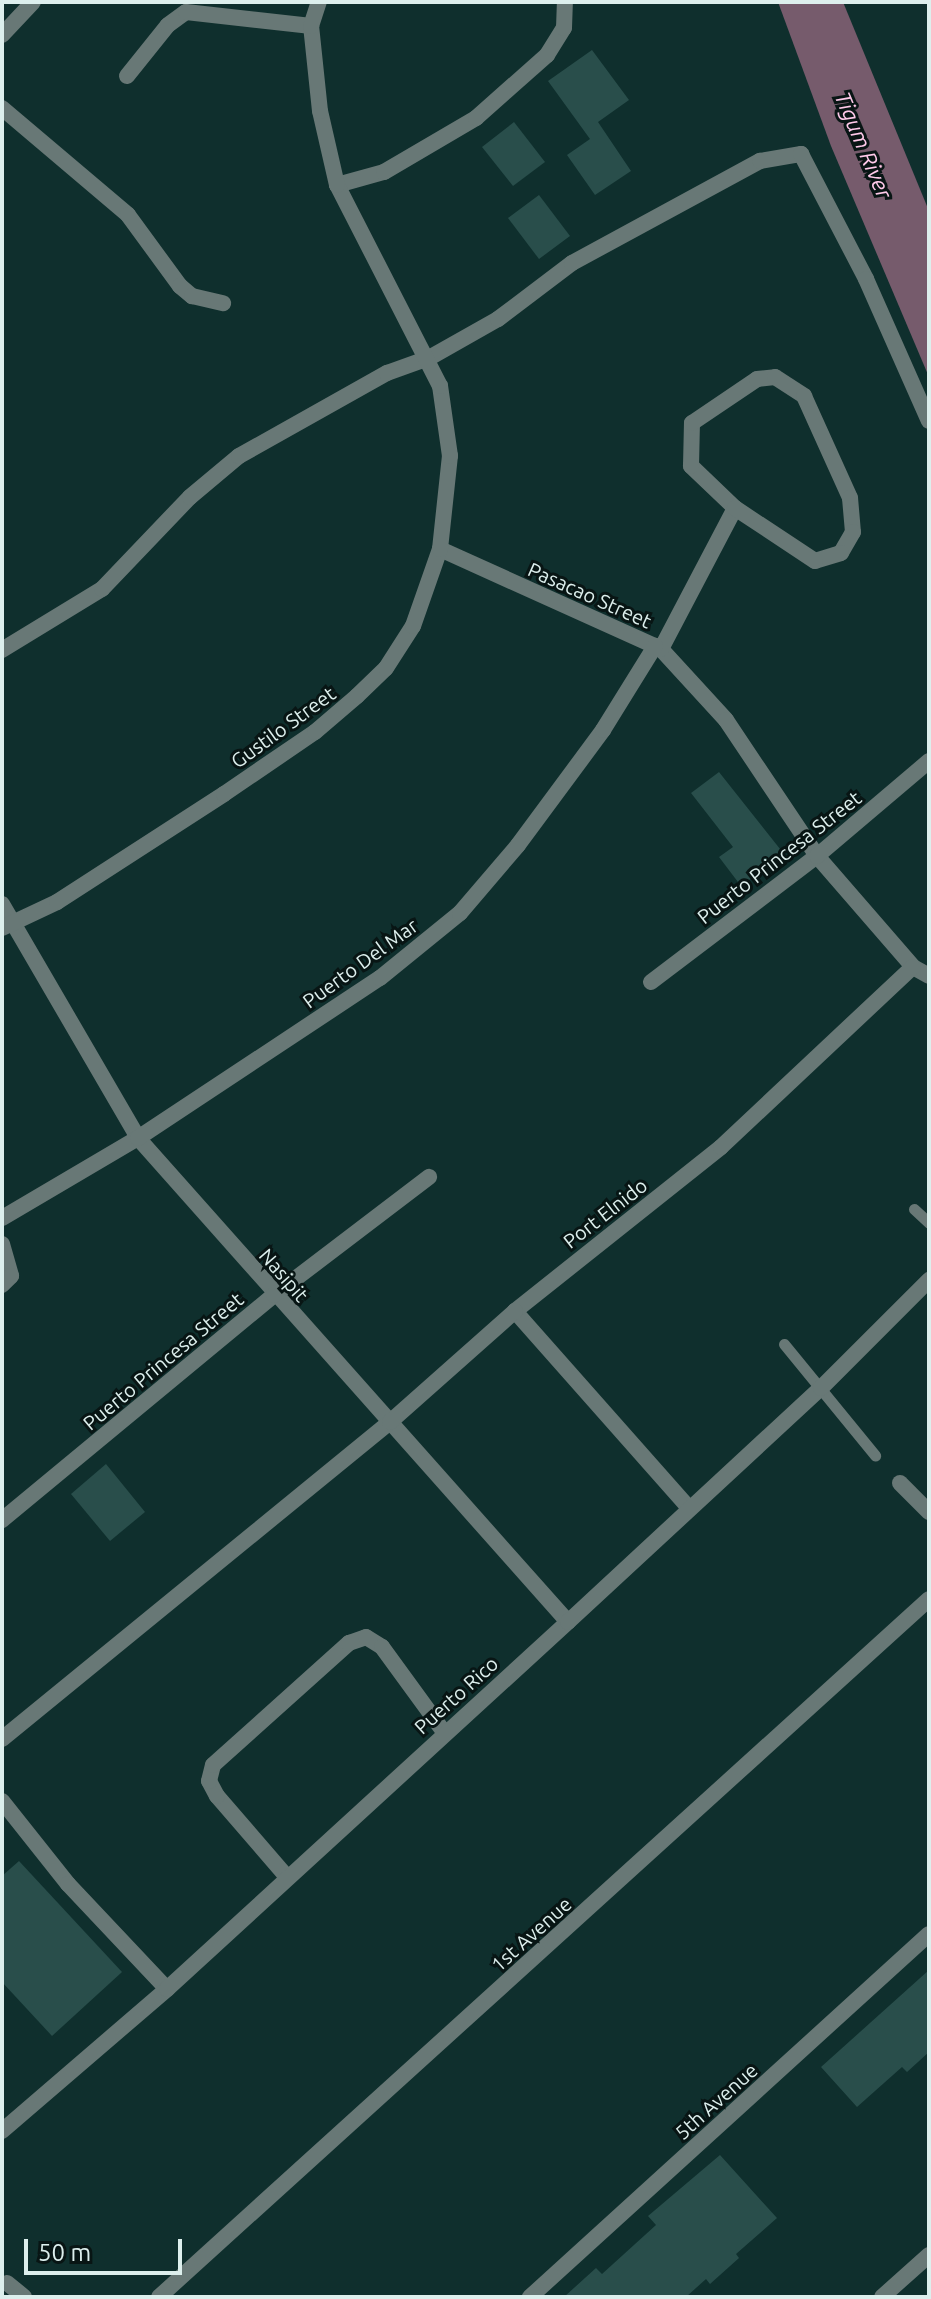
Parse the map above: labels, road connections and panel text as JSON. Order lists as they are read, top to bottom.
{
  "streets": {
    "street": [
      "Pasacao Street",
      "Gustilo Street",
      "Puerto Princesa Street",
      "Puerto Del Mar",
      "Port Elnido",
      "Nasipit",
      "Puerto Rico",
      "1st Avenue",
      "5th Avenue"
    ]
  },
  "crossings": [
    ["Pasacao Street", "Gustilo Street"],
    ["Pasacao Street", "Puerto Princesa Street"],
    ["Pasacao Street", "Puerto Del Mar"],
    ["Gustilo Street", "Nasipit"],
    ["Puerto Princesa Street", "Nasipit"],
    ["Puerto Del Mar", "Nasipit"],
    ["Port Elnido", "Nasipit"],
    ["Nasipit", "Puerto Rico"]
  ],
  "water": ["Tigum River"],
  "scale_bar": "50 m"
}
